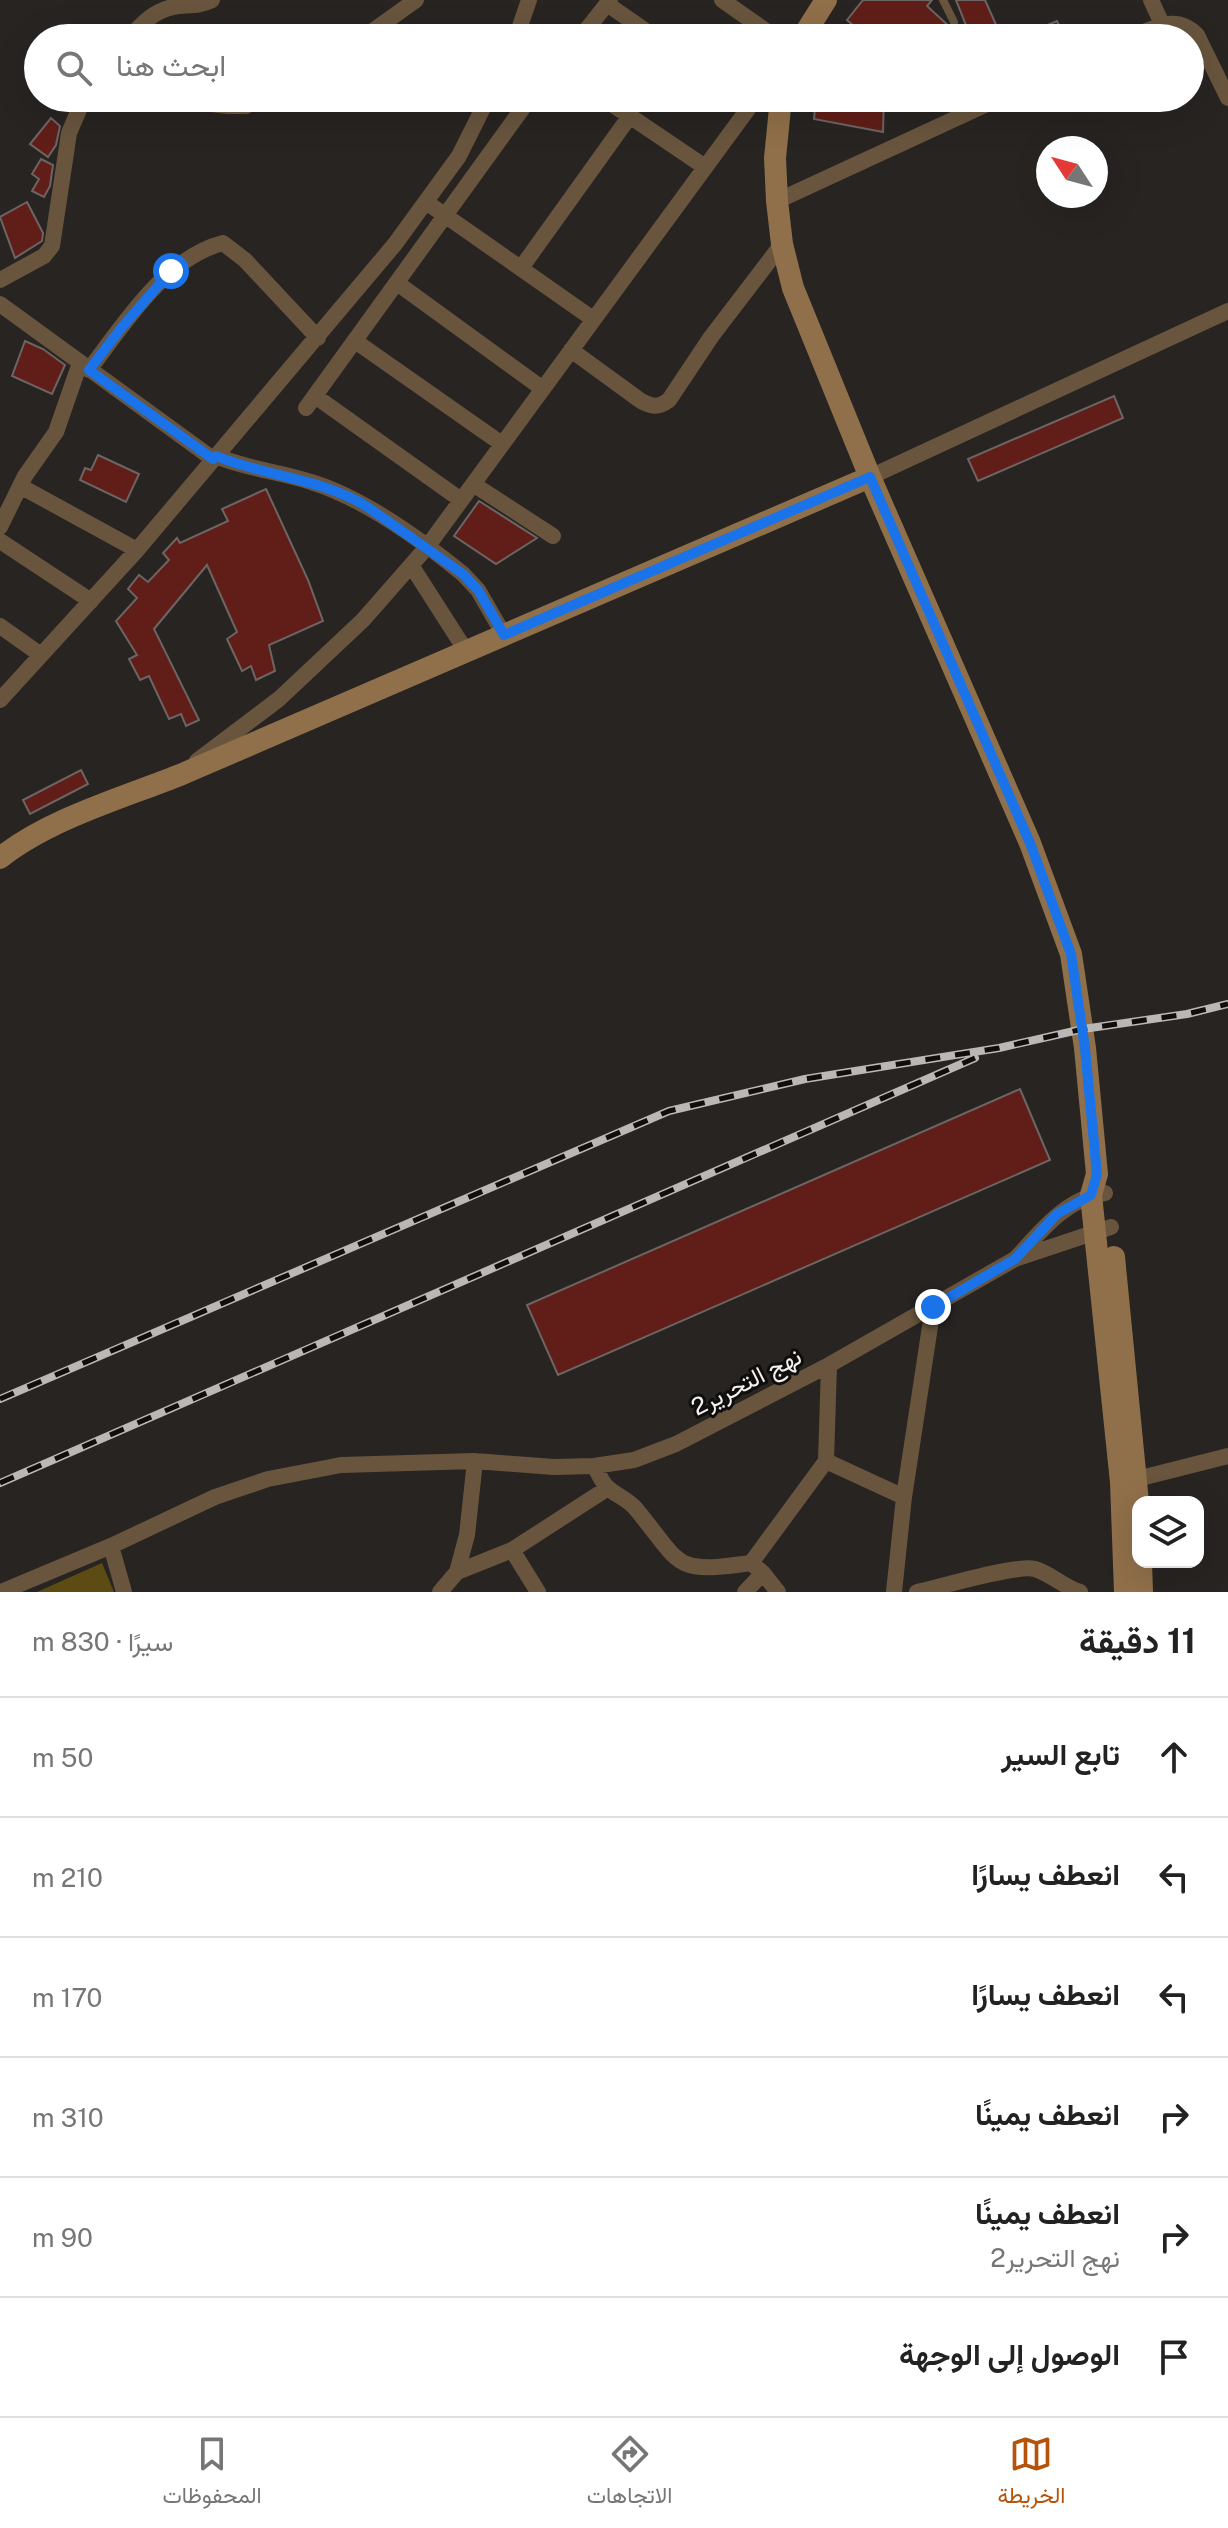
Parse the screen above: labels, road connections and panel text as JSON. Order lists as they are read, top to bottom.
{
  "streets": {
    "street": ["نهج التحرير2"]
  },
  "north": "top left",
  "page": {
    "search": "ابحث هنا",
    "heading": ["11 دقيقة", "سيرًا · 830 m"],
    "list": [
      ["تابع السير", "50 m"],
      ["انعطف يسارًا", "210 m"],
      ["انعطف يسارًا", "170 m"],
      ["انعطف يمينًا", "310 m"],
      ["انعطف يمينًا", "نهج التحرير2", "90 m"],
      "الوصول إلى الوجهة"
    ],
    "nav": ["الخريطة", "الاتجاهات", "المحفوظات"]
  }
}
